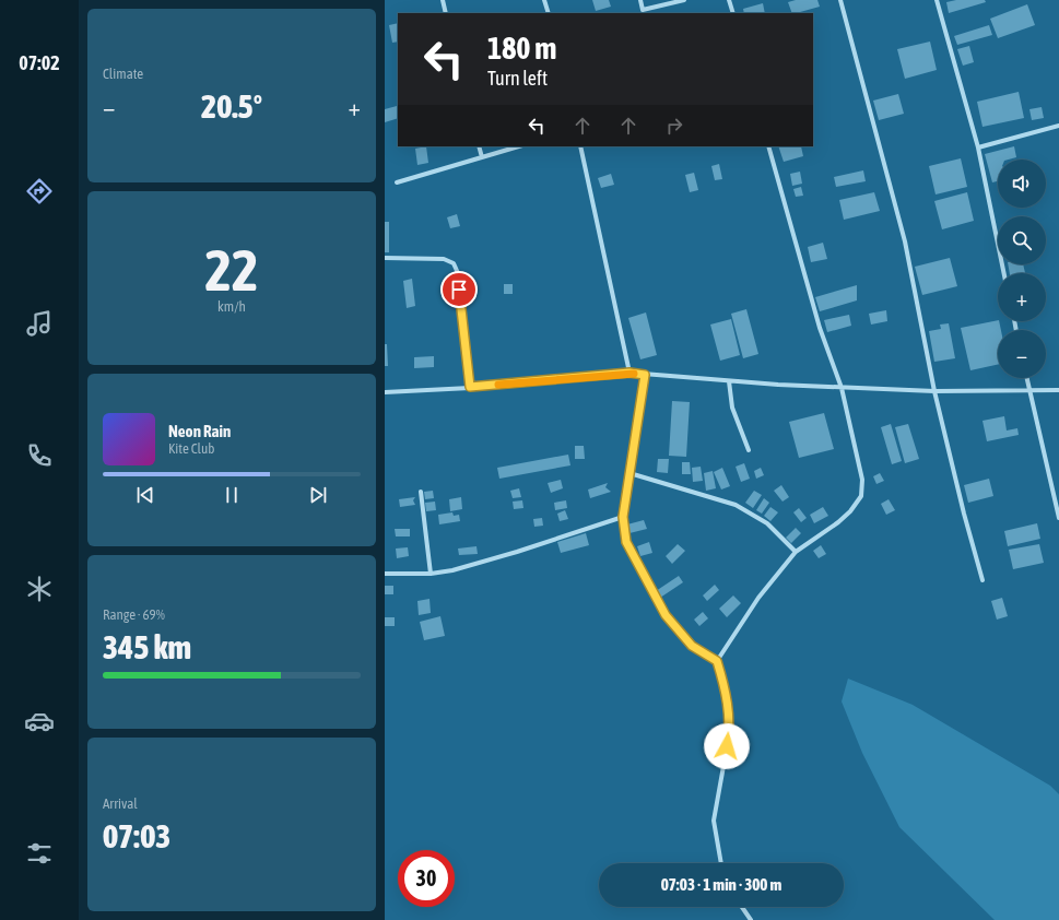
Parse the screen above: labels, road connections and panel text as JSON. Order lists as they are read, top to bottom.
{
  "page": {
    "tabs": "07:02",
    "tile": [
      "Climate",
      ["22", "km/h"],
      ["Range · 69%", "345 km"],
      ["Arrival", "07:03"]
    ],
    "turn": ["180 m", "Turn left"],
    "heat": ["−", "20.5°", "+"],
    "map_buttons": ["+", "−"],
    "song": ["Neon Rain", "Kite Club"],
    "limit": "30",
    "trip": "07:03 · 1 min · 300 m"
  }
}
